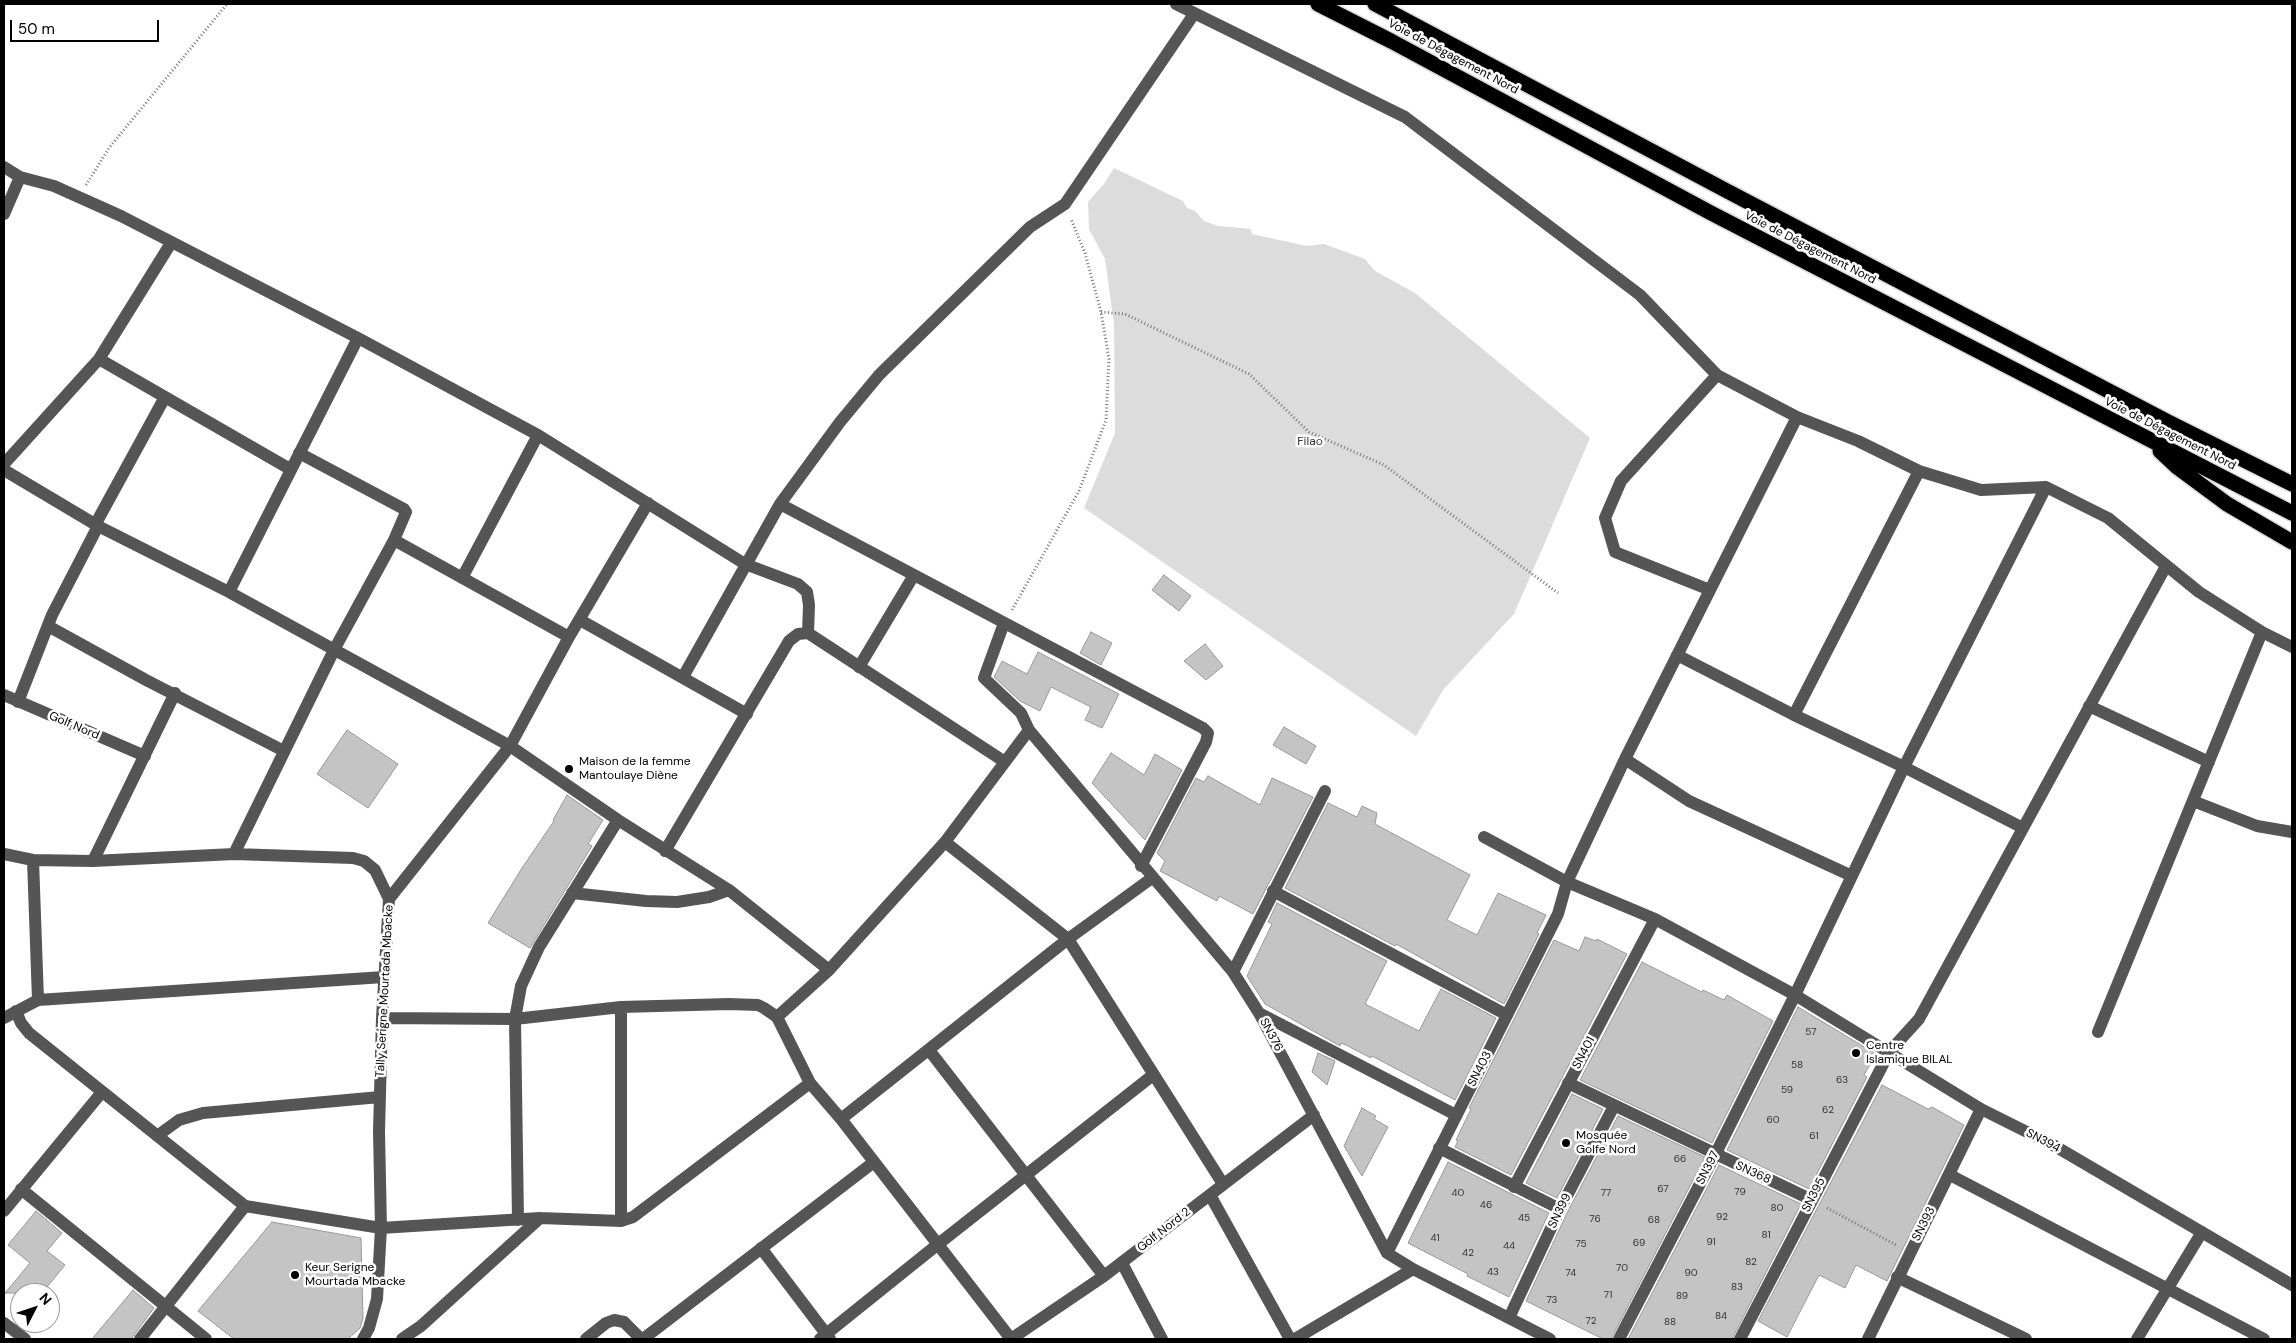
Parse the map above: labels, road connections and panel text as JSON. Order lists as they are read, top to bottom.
{
  "streets": {
    "highway": ["Voie de Dégagement Nord"],
    "street": [
      "Golf Nord",
      "Tally Serigne Mourtada Mbacke",
      "SN376",
      "SN401",
      "SN403",
      "SN394",
      "SN397",
      "SN368",
      "SN395",
      "SN399",
      "SN393",
      "Golf Nord 2"
    ]
  },
  "crossings": [
    ["SN376", "SN403"],
    ["SN376", "Golf Nord 2"],
    ["SN401", "SN394"],
    ["SN401", "SN368"],
    ["SN403", "SN394"],
    ["SN394", "SN397"],
    ["SN394", "SN395"],
    ["SN394", "SN393"],
    ["SN397", "SN368"],
    ["SN368", "SN395"],
    ["SN368", "SN399"]
  ],
  "parks": ["Filao"],
  "places": [
    "Maison de la femme Mantoulaye Diène",
    "Centre Islamique BILAL",
    "Mosquée Golfe Nord",
    "Keur Serigne Mourtada Mbacke"
  ],
  "house_numbers": [
    "57",
    "58",
    "63",
    "59",
    "62",
    "60",
    "61",
    "66",
    "67",
    "79",
    "40",
    "77",
    "46",
    "80",
    "92",
    "45",
    "76",
    "68",
    "81",
    "41",
    "91",
    "69",
    "75",
    "44",
    "42",
    "82",
    "70",
    "43",
    "74",
    "90",
    "83",
    "71",
    "89",
    "73",
    "84",
    "72",
    "88"
  ],
  "scale_bar": "50 m",
  "north": "top right"
}
